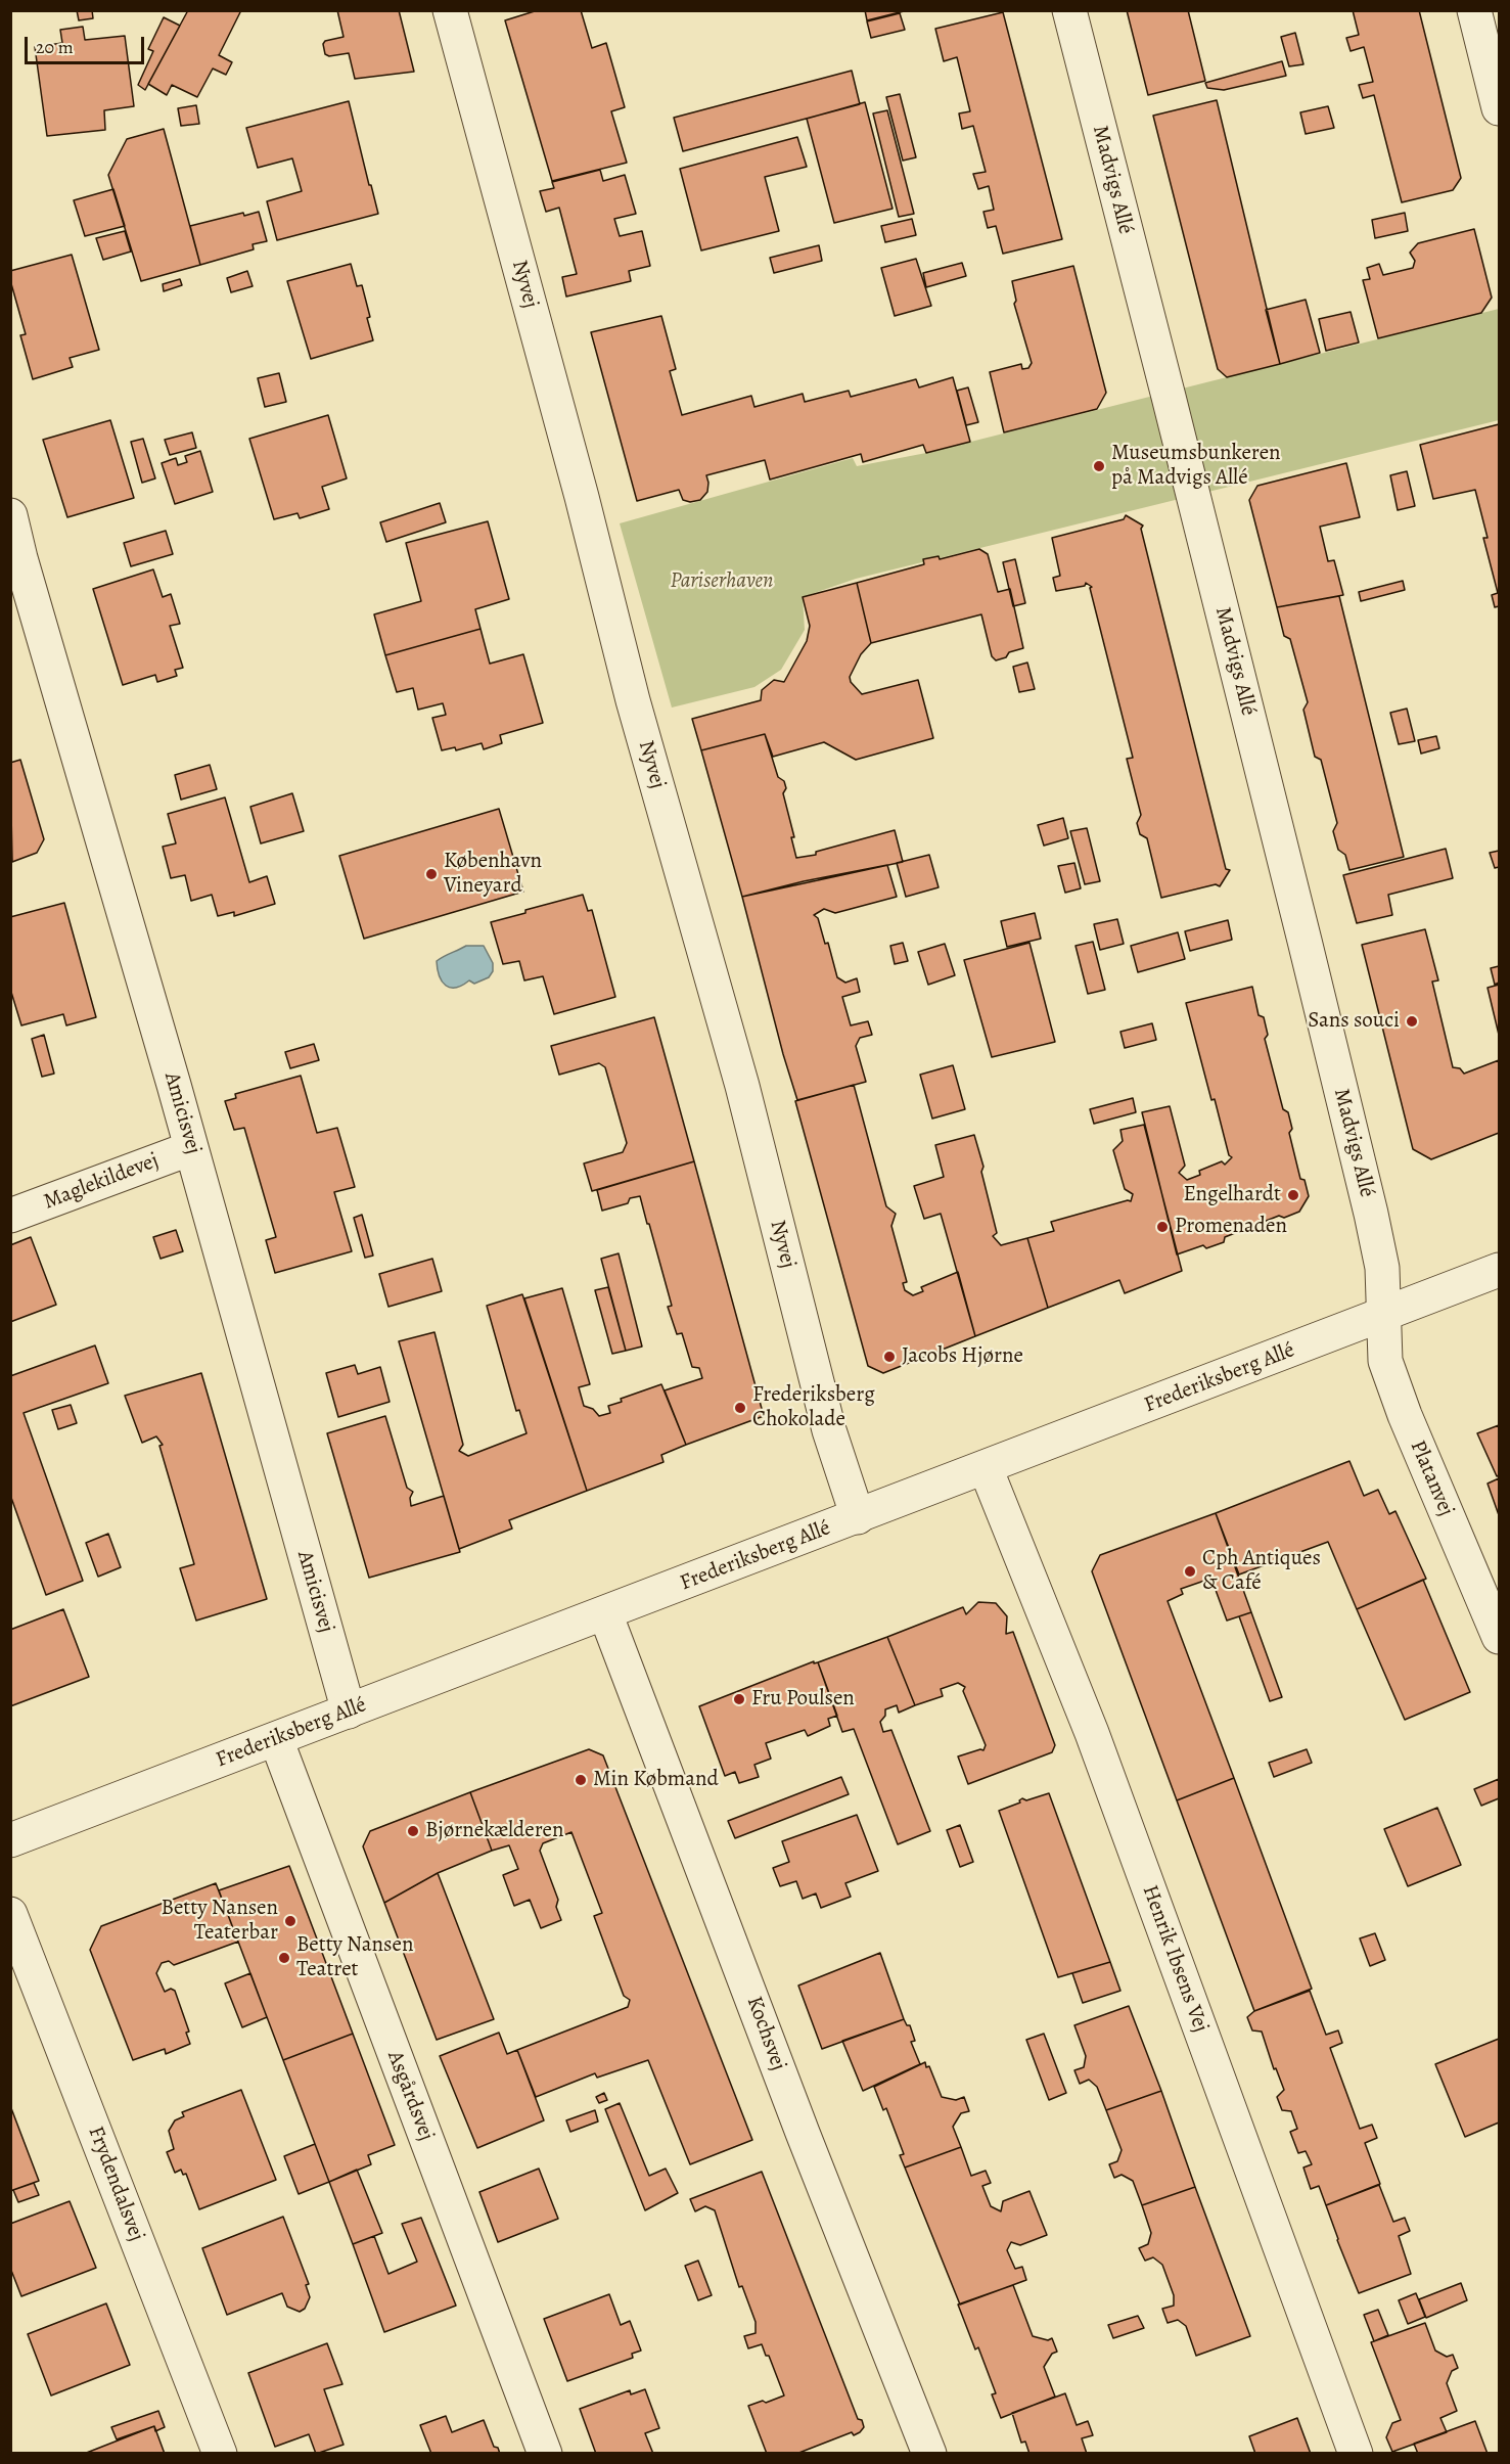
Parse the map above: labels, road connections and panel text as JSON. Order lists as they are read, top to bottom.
{
  "streets": {
    "street": [
      "Madvigs Allé",
      "Nyvej",
      "Amicisvej",
      "Maglekildevej",
      "Frederiksberg Allé",
      "Platanvej",
      "Henrik Ibsens Vej",
      "Kochsvej",
      "Asgårdsvej",
      "Frydendalsvej"
    ]
  },
  "crossings": [
    ["Madvigs Allé", "Frederiksberg Allé"],
    ["Madvigs Allé", "Platanvej"],
    ["Nyvej", "Frederiksberg Allé"],
    ["Amicisvej", "Maglekildevej"],
    ["Amicisvej", "Frederiksberg Allé"],
    ["Frederiksberg Allé", "Platanvej"],
    ["Frederiksberg Allé", "Henrik Ibsens Vej"],
    ["Frederiksberg Allé", "Kochsvej"],
    ["Frederiksberg Allé", "Asgårdsvej"]
  ],
  "parks": ["Pariserhaven"],
  "places": [
    "Museumsbunkeren på Madvigs Allé",
    "København Vineyard",
    "Sans souci",
    "Engelhardt",
    "Promenaden",
    "Jacobs Hjørne",
    "Frederiksberg Chokolade",
    "Cph Antiques & Café",
    "Fru Poulsen",
    "Min Købmand",
    "Bjørnekælderen",
    "Betty Nansen Teaterbar",
    "Betty Nansen Teatret"
  ],
  "scale_bar": "20 m"
}
